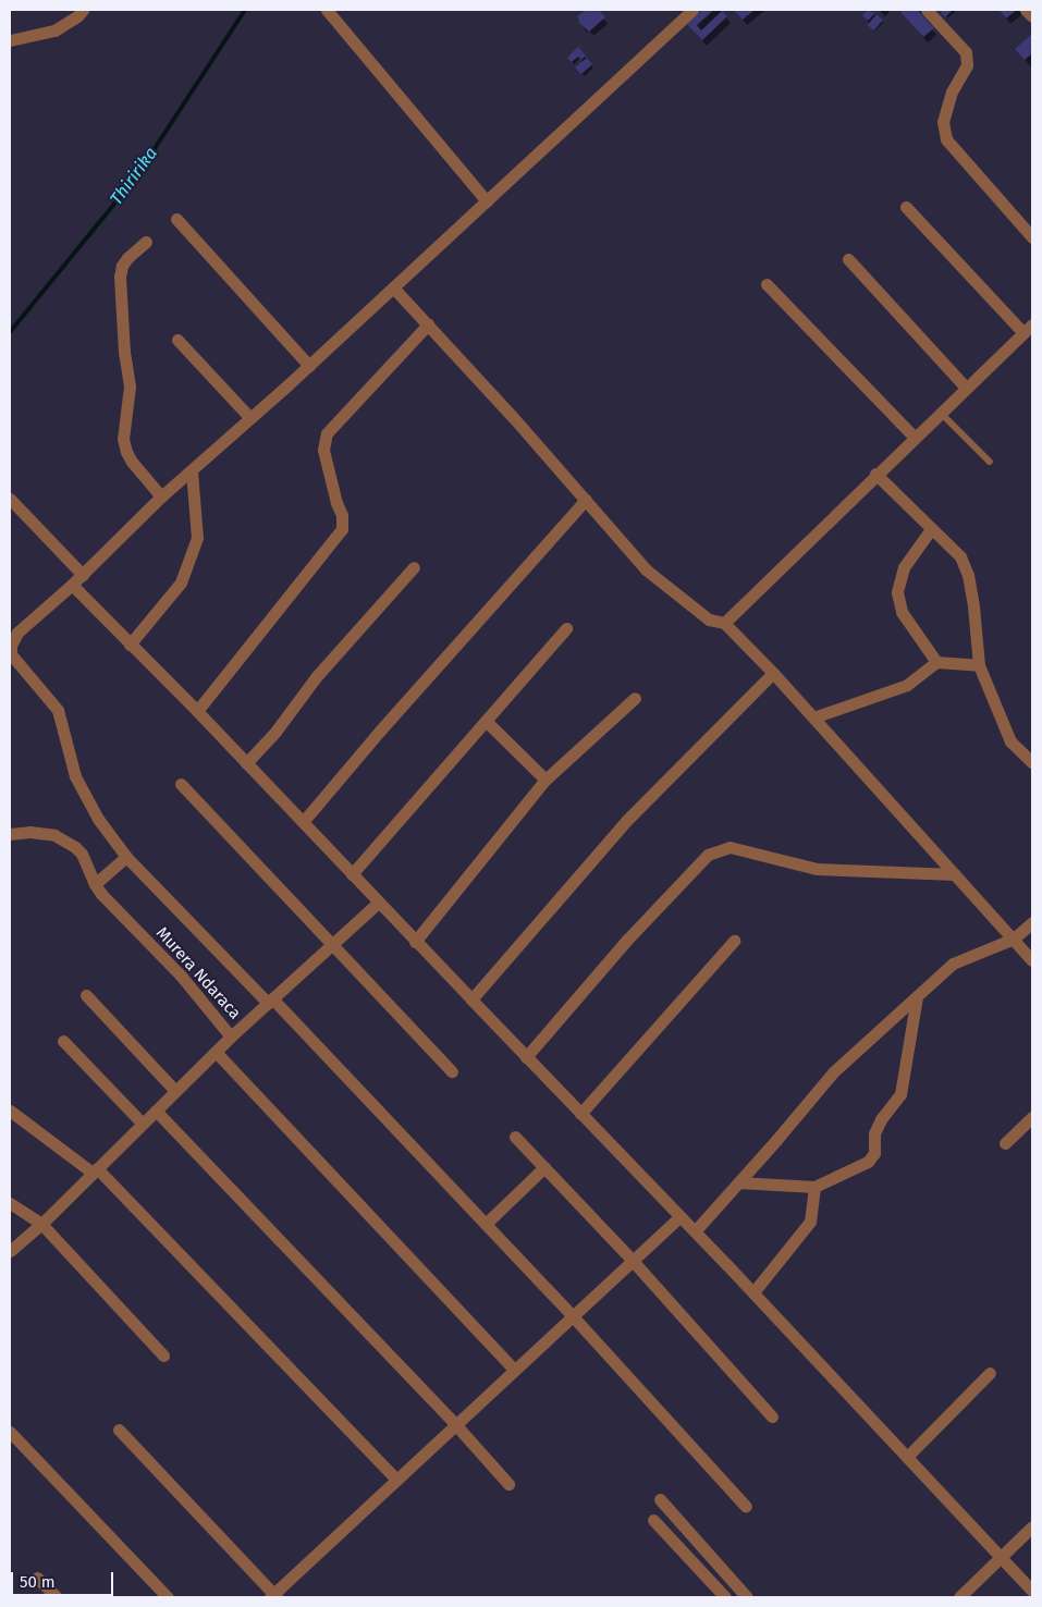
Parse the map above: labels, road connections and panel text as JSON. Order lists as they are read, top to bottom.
{
  "streets": {
    "street": ["Murera Ndaraca"]
  },
  "water": ["Thiririka"],
  "scale_bar": "50 m"
}
